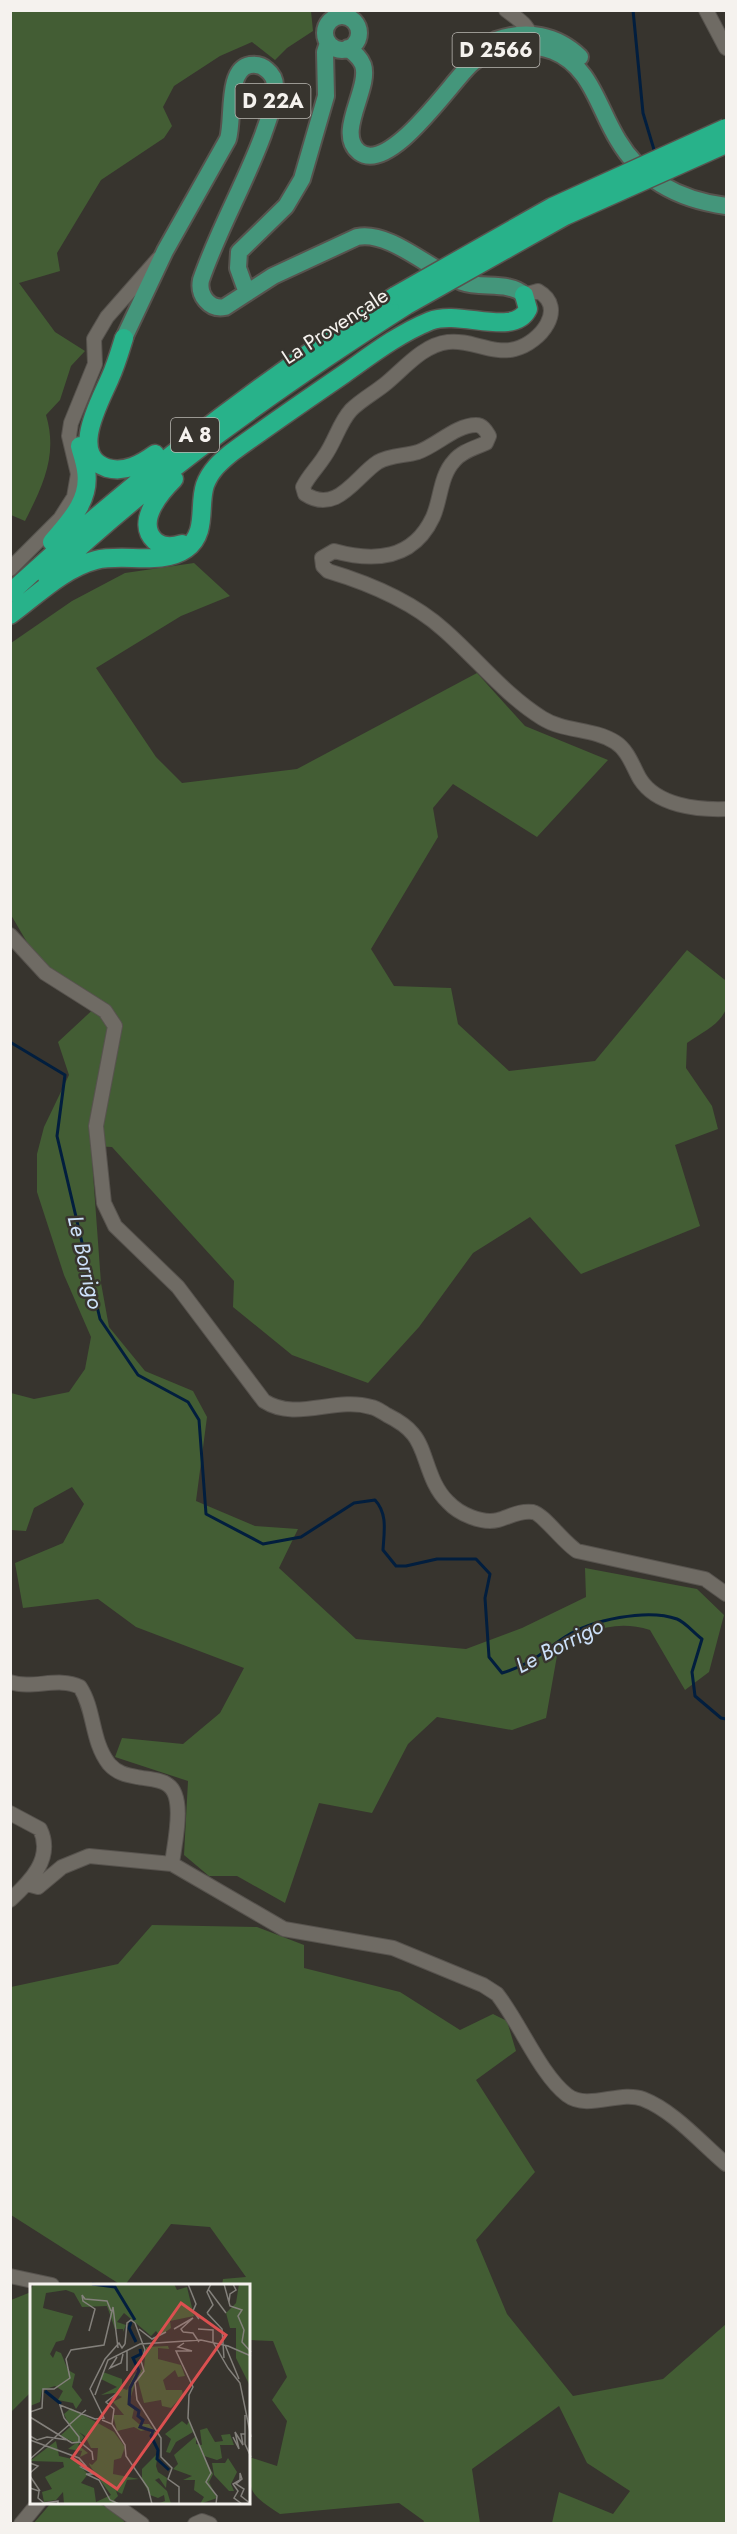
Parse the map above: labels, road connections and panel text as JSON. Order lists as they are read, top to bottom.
{
  "streets": {
    "highway": ["La Provençale", "A 8"],
    "main road": ["D 2566", "D 22A"]
  },
  "crossings": [
    ["D 2566", "D 22A"]
  ],
  "water": ["Le Borrigo"]
}
